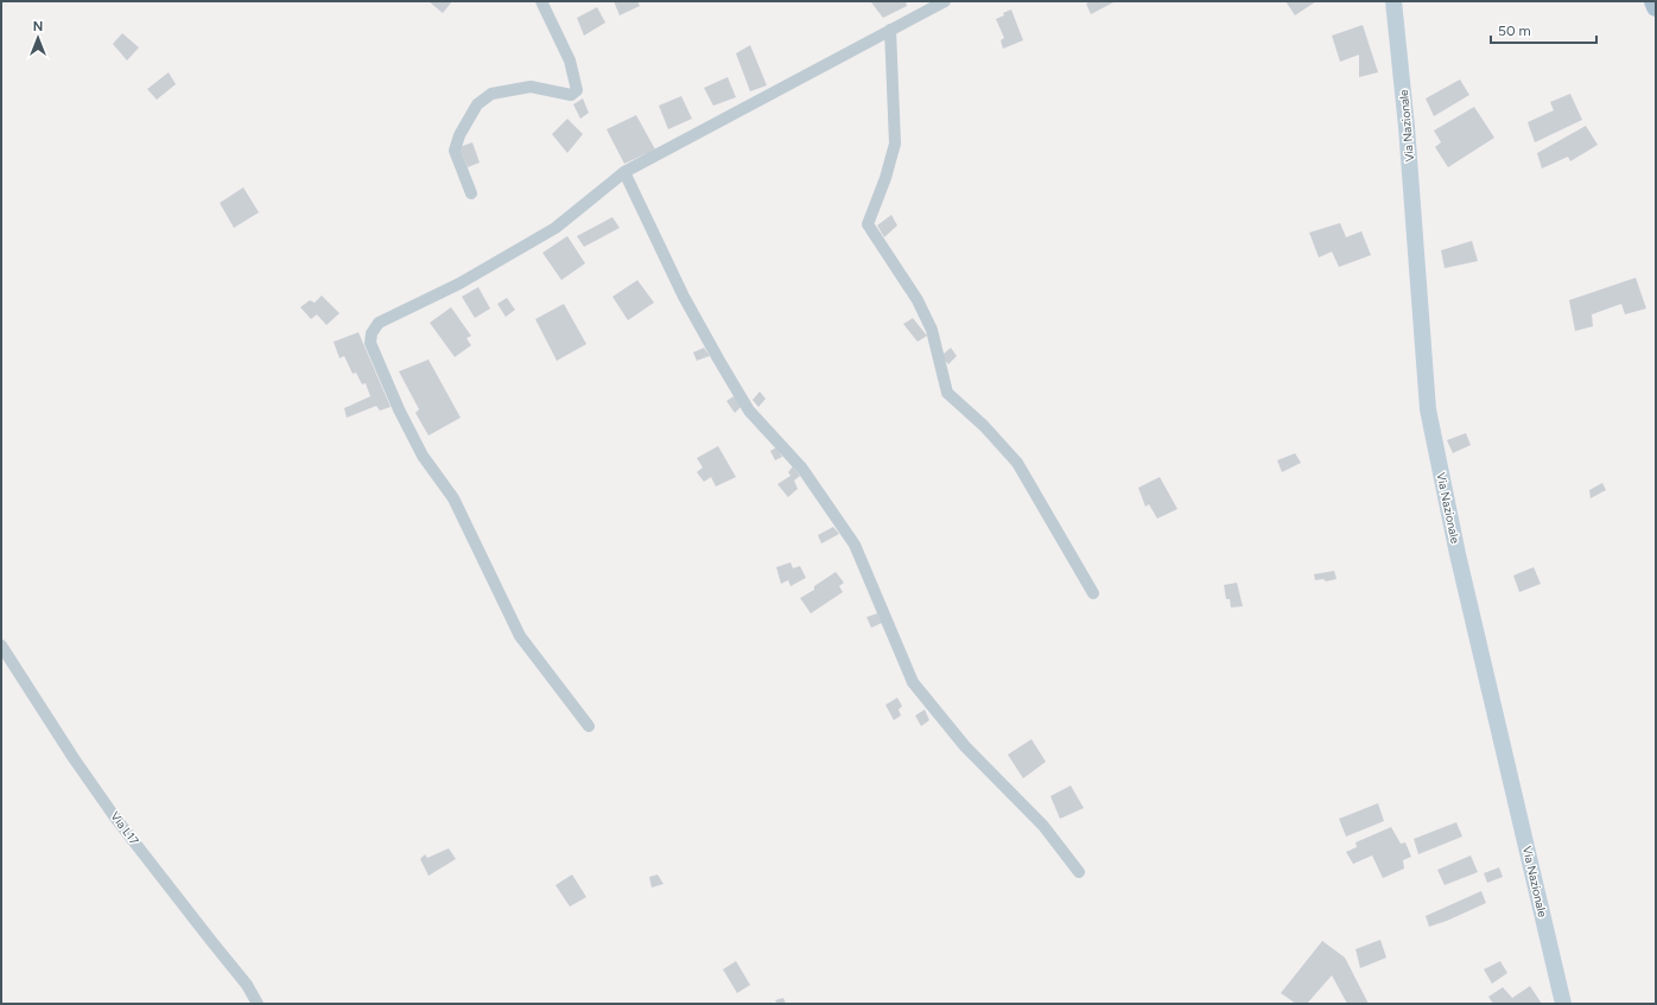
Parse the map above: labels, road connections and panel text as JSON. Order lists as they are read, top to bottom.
{
  "streets": {
    "main road": ["Via Nazionale"],
    "street": ["Via L17"]
  },
  "scale_bar": "50 m",
  "north": "top"
}
